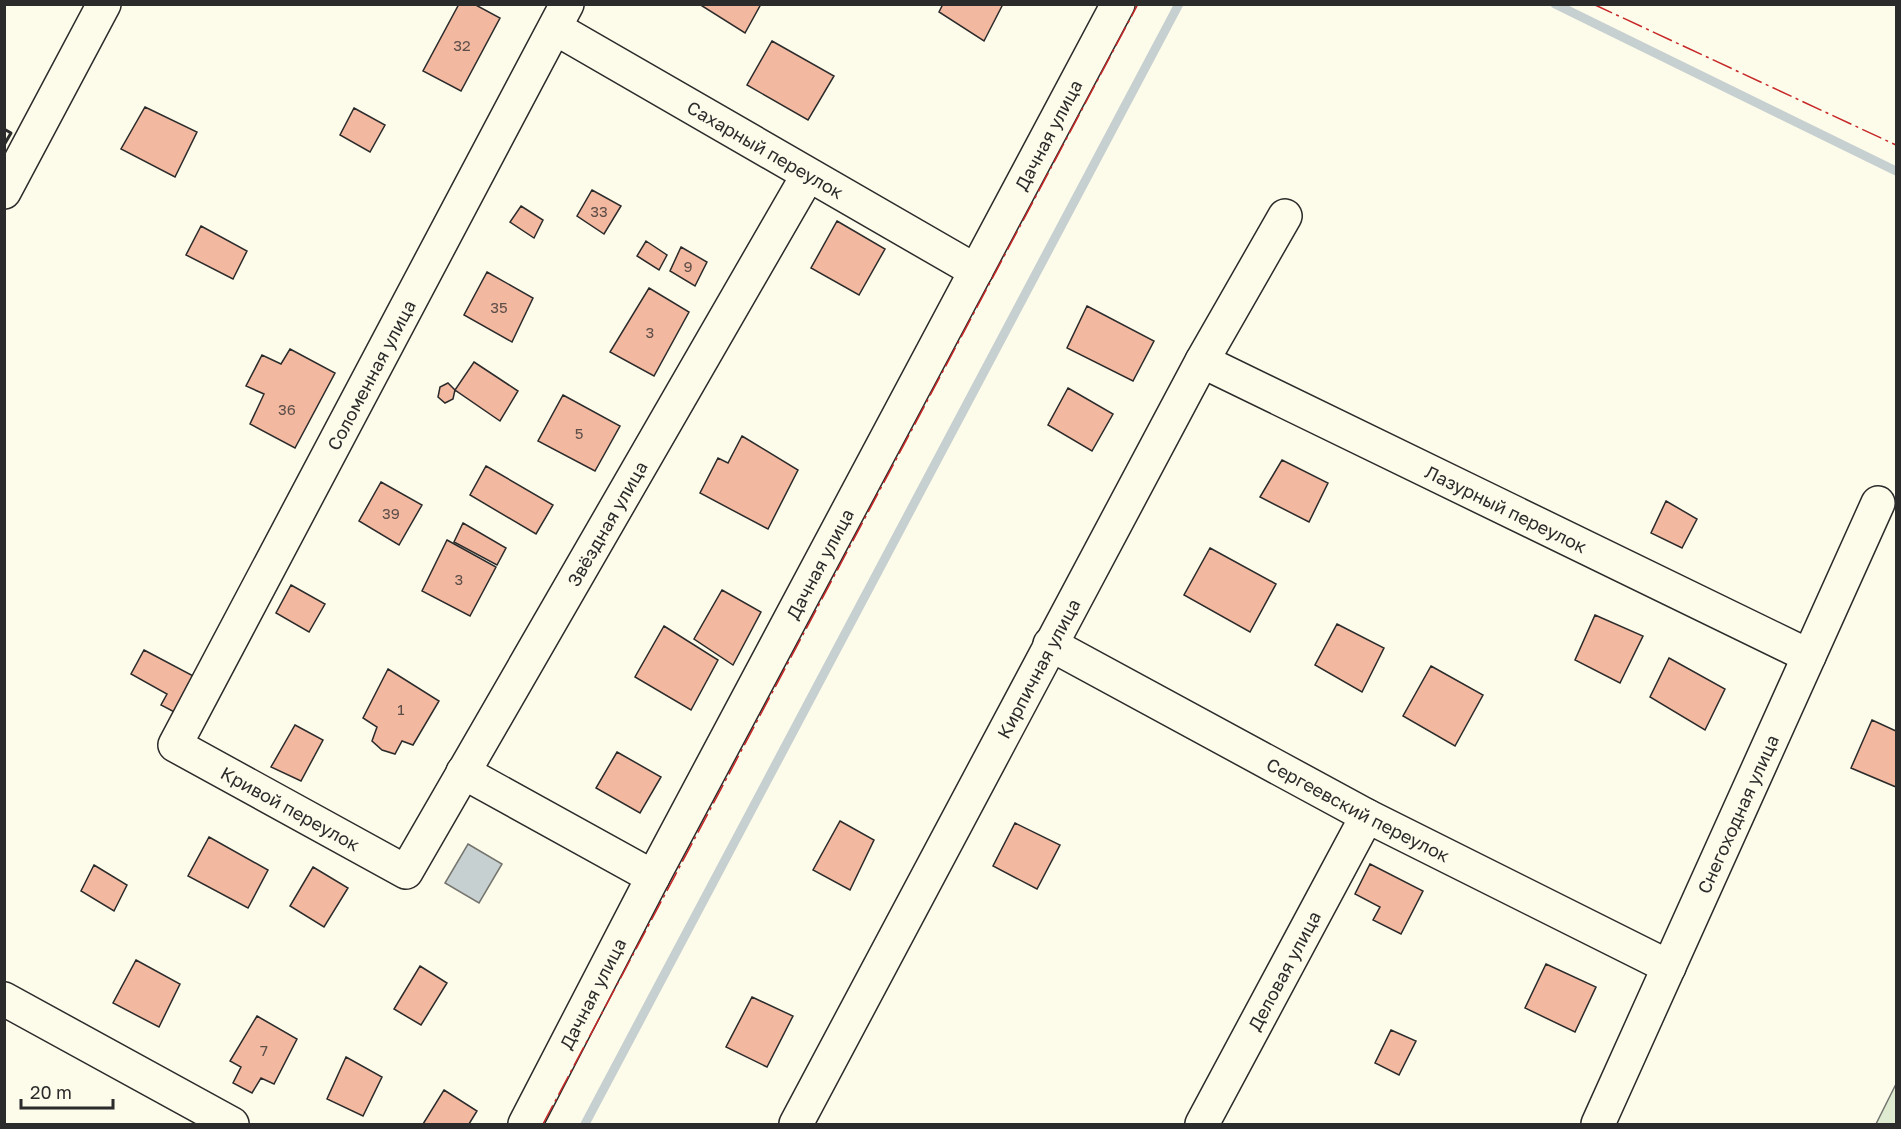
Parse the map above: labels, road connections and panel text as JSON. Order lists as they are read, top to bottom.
{
  "streets": {
    "street": [
      "Дачная улица",
      "Сахарный переулок",
      "Соломенная улица",
      "Лазурный переулок",
      "Звёздная улица",
      "Кирпичная улица",
      "Кривой переулок",
      "Сергеевский переулок",
      "Снегоходная улица",
      "Деловая улица"
    ]
  },
  "crossings": [
    ["Дачная улица", "Сахарный переулок"],
    ["Сахарный переулок", "Соломенная улица"],
    ["Сахарный переулок", "Звёздная улица"],
    ["Соломенная улица", "Кривой переулок"],
    ["Лазурный переулок", "Кирпичная улица"],
    ["Лазурный переулок", "Снегоходная улица"],
    ["Звёздная улица", "Кривой переулок"],
    ["Кирпичная улица", "Сергеевский переулок"],
    ["Сергеевский переулок", "Снегоходная улица"],
    ["Сергеевский переулок", "Деловая улица"]
  ],
  "house_numbers": [
    "32",
    "33",
    "9",
    "35",
    "3",
    "36",
    "5",
    "39",
    "3",
    "1",
    "7"
  ],
  "scale_bar": "20 m"
}
